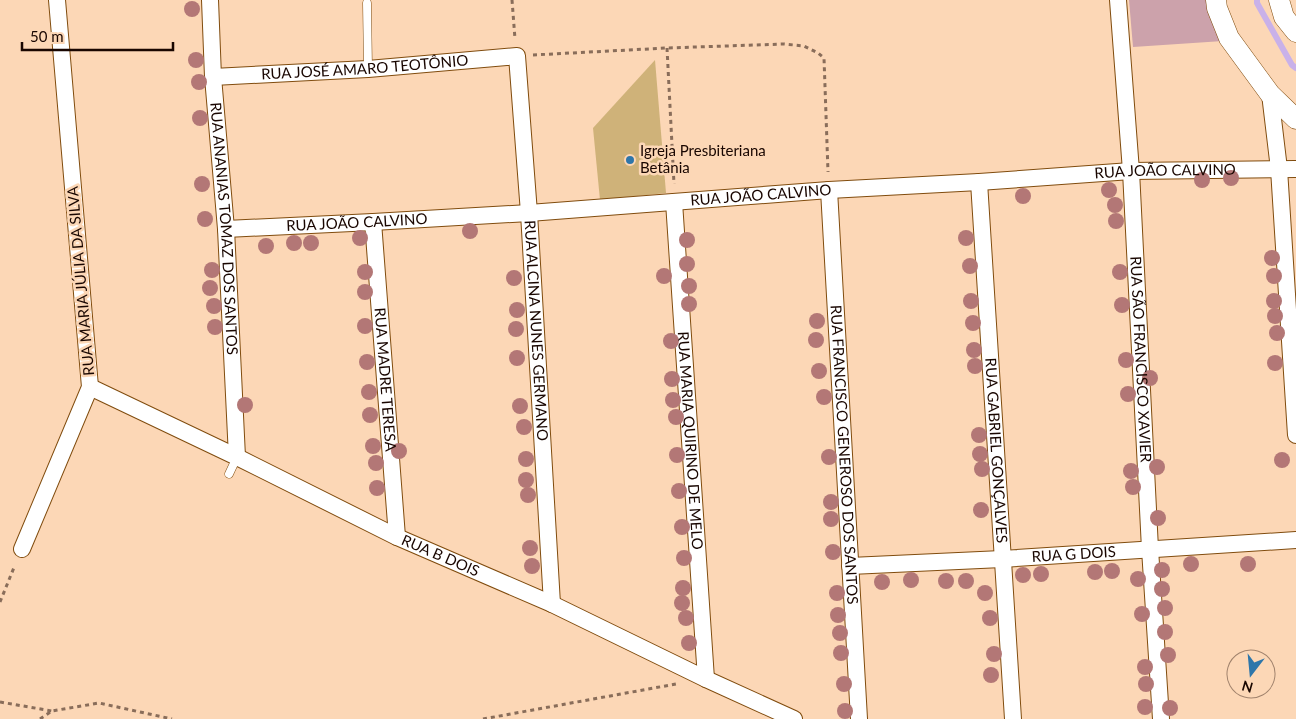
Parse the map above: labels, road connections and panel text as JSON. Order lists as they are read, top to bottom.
{
  "streets": {
    "street": [
      "RUA JOSÉ AMARO TEOTÔNIO",
      "RUA JOÃO CALVINO",
      "RUA ANANIAS TOMAZ DOS SANTOS",
      "RUA MARIA JÚLIA DA SILVA",
      "RUA ALCINA NUNES GERMANO",
      "RUA SÃO FRANCISCO XAVIER",
      "RUA MADRE TERESA",
      "RUA MARIA QUIRINO DE MELO",
      "RUA GABRIEL GONÇALVES",
      "RUA FRANCISCO GENEROSO DOS SANTOS",
      "RUA G DOIS",
      "RUA B DOIS"
    ]
  },
  "crossings": [
    ["RUA JOSÉ AMARO TEOTÔNIO", "RUA ANANIAS TOMAZ DOS SANTOS"],
    ["RUA JOSÉ AMARO TEOTÔNIO", "RUA ALCINA NUNES GERMANO"],
    ["RUA JOÃO CALVINO", "RUA ANANIAS TOMAZ DOS SANTOS"],
    ["RUA JOÃO CALVINO", "RUA ALCINA NUNES GERMANO"],
    ["RUA JOÃO CALVINO", "RUA SÃO FRANCISCO XAVIER"],
    ["RUA JOÃO CALVINO", "RUA MADRE TERESA"],
    ["RUA JOÃO CALVINO", "RUA MARIA QUIRINO DE MELO"],
    ["RUA JOÃO CALVINO", "RUA GABRIEL GONÇALVES"],
    ["RUA JOÃO CALVINO", "RUA FRANCISCO GENEROSO DOS SANTOS"],
    ["RUA ANANIAS TOMAZ DOS SANTOS", "RUA B DOIS"],
    ["RUA MARIA JÚLIA DA SILVA", "RUA B DOIS"],
    ["RUA ALCINA NUNES GERMANO", "RUA B DOIS"],
    ["RUA SÃO FRANCISCO XAVIER", "RUA G DOIS"],
    ["RUA MADRE TERESA", "RUA B DOIS"],
    ["RUA MARIA QUIRINO DE MELO", "RUA B DOIS"],
    ["RUA GABRIEL GONÇALVES", "RUA G DOIS"],
    ["RUA FRANCISCO GENEROSO DOS SANTOS", "RUA G DOIS"]
  ],
  "places": ["Igreja Presbiteriana Betânia"],
  "scale_bar": "50 m",
  "north": "bottom"
}
